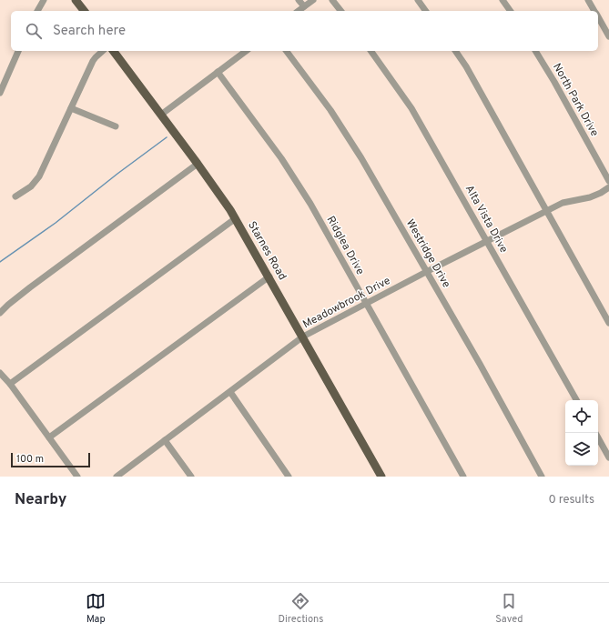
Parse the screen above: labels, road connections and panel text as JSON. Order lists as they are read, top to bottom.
{
  "streets": {
    "main road": ["Starnes Road"],
    "street": [
      "North Park Drive",
      "Alta Vista Drive",
      "Ridglea Drive",
      "Westridge Drive",
      "Meadowbrook Drive"
    ]
  },
  "crossings": [
    ["Alta Vista Drive", "Meadowbrook Drive"],
    ["Ridglea Drive", "Meadowbrook Drive"],
    ["Starnes Road", "Meadowbrook Drive"],
    ["Westridge Drive", "Meadowbrook Drive"]
  ],
  "scale_bar": "100 m",
  "page": {
    "search": "Search here",
    "scale": "100 m",
    "heading": ["Nearby", "0 results"],
    "nav": ["Map", "Directions", "Saved"]
  }
}
